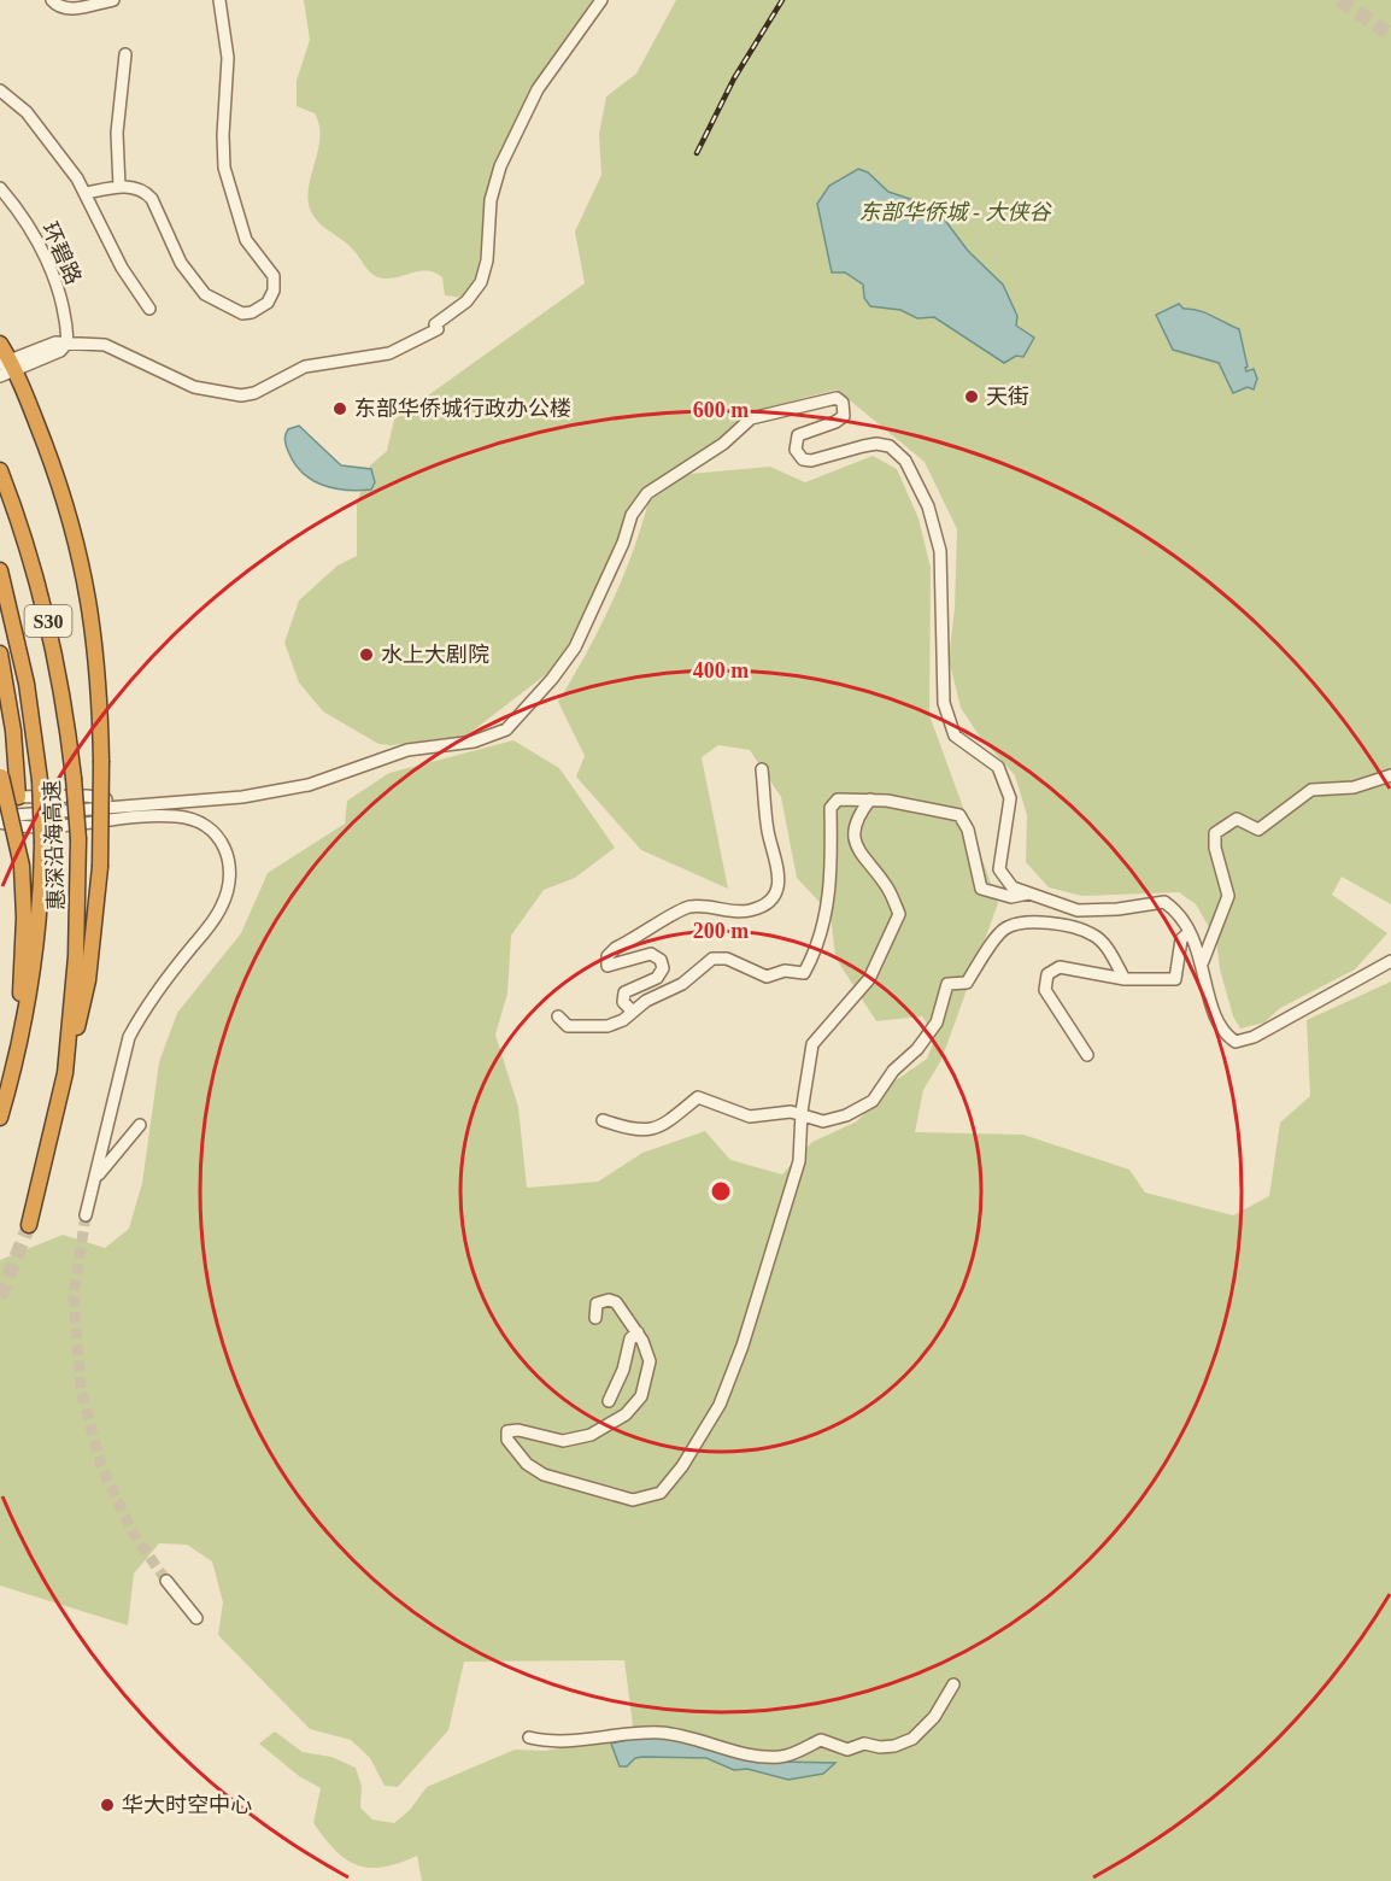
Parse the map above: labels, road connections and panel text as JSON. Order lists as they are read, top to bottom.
{
  "streets": {
    "highway": ["S30", "惠深沿海高速"],
    "street": ["环碧路"]
  },
  "parks": ["东部华侨城 - 大侠谷"],
  "places": [
    "天街",
    "东部华侨城行政办公楼",
    "水上大剧院",
    "华大时空中心"
  ],
  "rings": ["600 m", "400 m", "200 m"]
}
